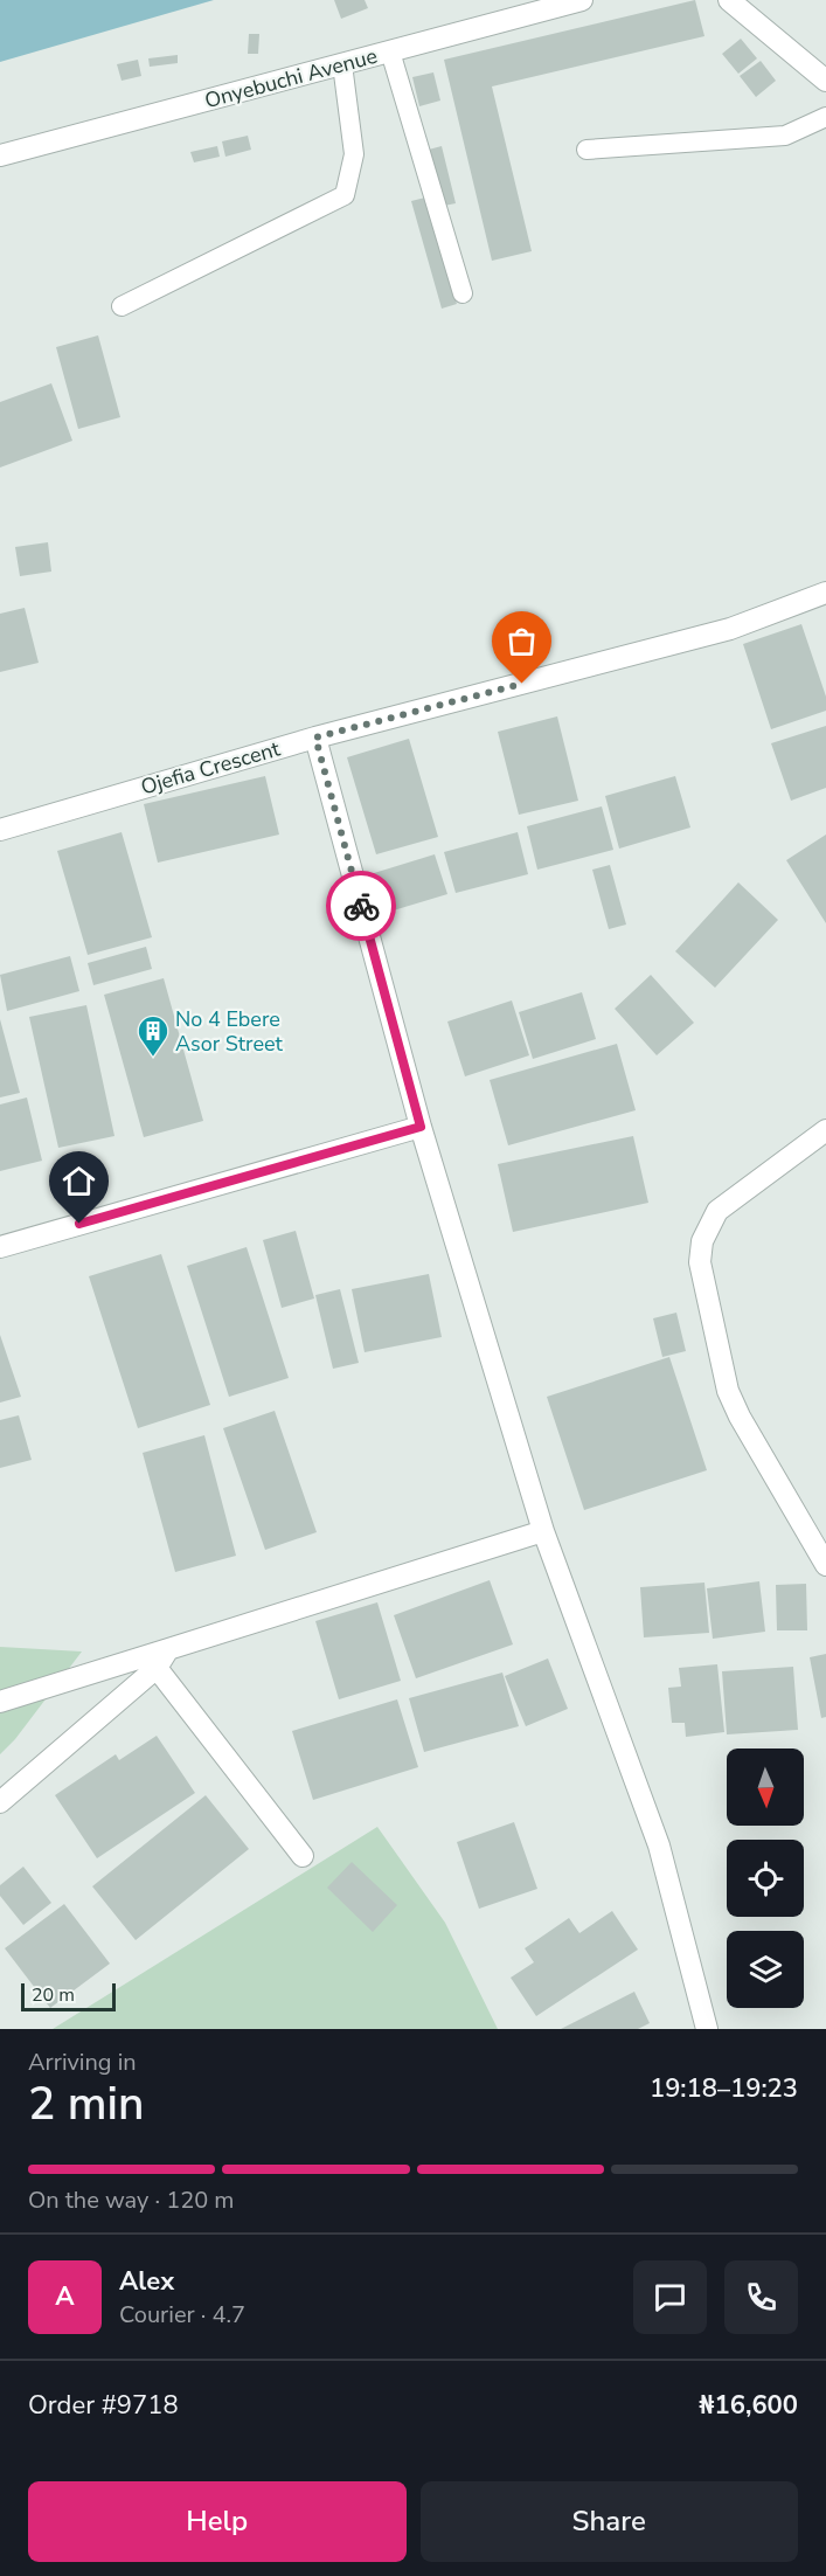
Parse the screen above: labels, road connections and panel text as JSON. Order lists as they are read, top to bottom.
{
  "streets": {
    "street": ["Onyebuchi Avenue", "Ojefia Crescent"]
  },
  "places": {
    "building": ["No 4 Ebere Asor Street"]
  },
  "scale_bar": "20 m",
  "north": "bottom",
  "page": {
    "scale": "20 m",
    "heading": ["2 min", "Arriving in", "19:18–19:23"],
    "panel": [
      "Alex",
      "Courier · 4.7",
      "Order #9718",
      "₦16,600"
    ],
    "bar": "On the way · 120 m",
    "round": "A",
    "buttons": ["Help", "Share"]
  }
}
